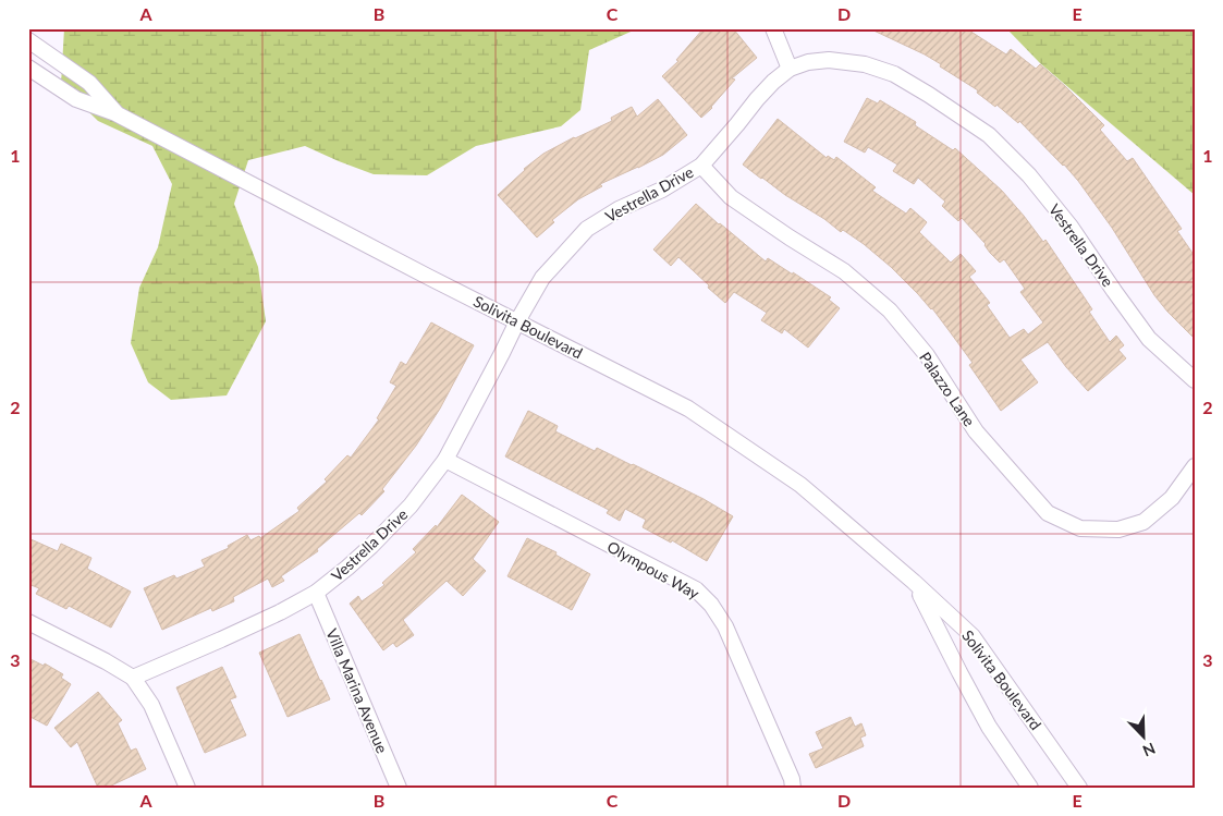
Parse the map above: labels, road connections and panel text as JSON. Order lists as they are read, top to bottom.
{
  "streets": {
    "street": [
      "Vestrella Drive",
      "Solivita Boulevard",
      "Palazzo Lane",
      "Olympous Way",
      "Villa Marina Avenue"
    ]
  },
  "crossings": [
    ["Vestrella Drive", "Solivita Boulevard"],
    ["Vestrella Drive", "Palazzo Lane"],
    ["Vestrella Drive", "Olympous Way"],
    ["Vestrella Drive", "Villa Marina Avenue"]
  ],
  "north": "bottom right",
  "grid": {
    "columns": [
      "A",
      "B",
      "C",
      "D",
      "E"
    ],
    "rows": ["1", "2", "3"]
  }
}
